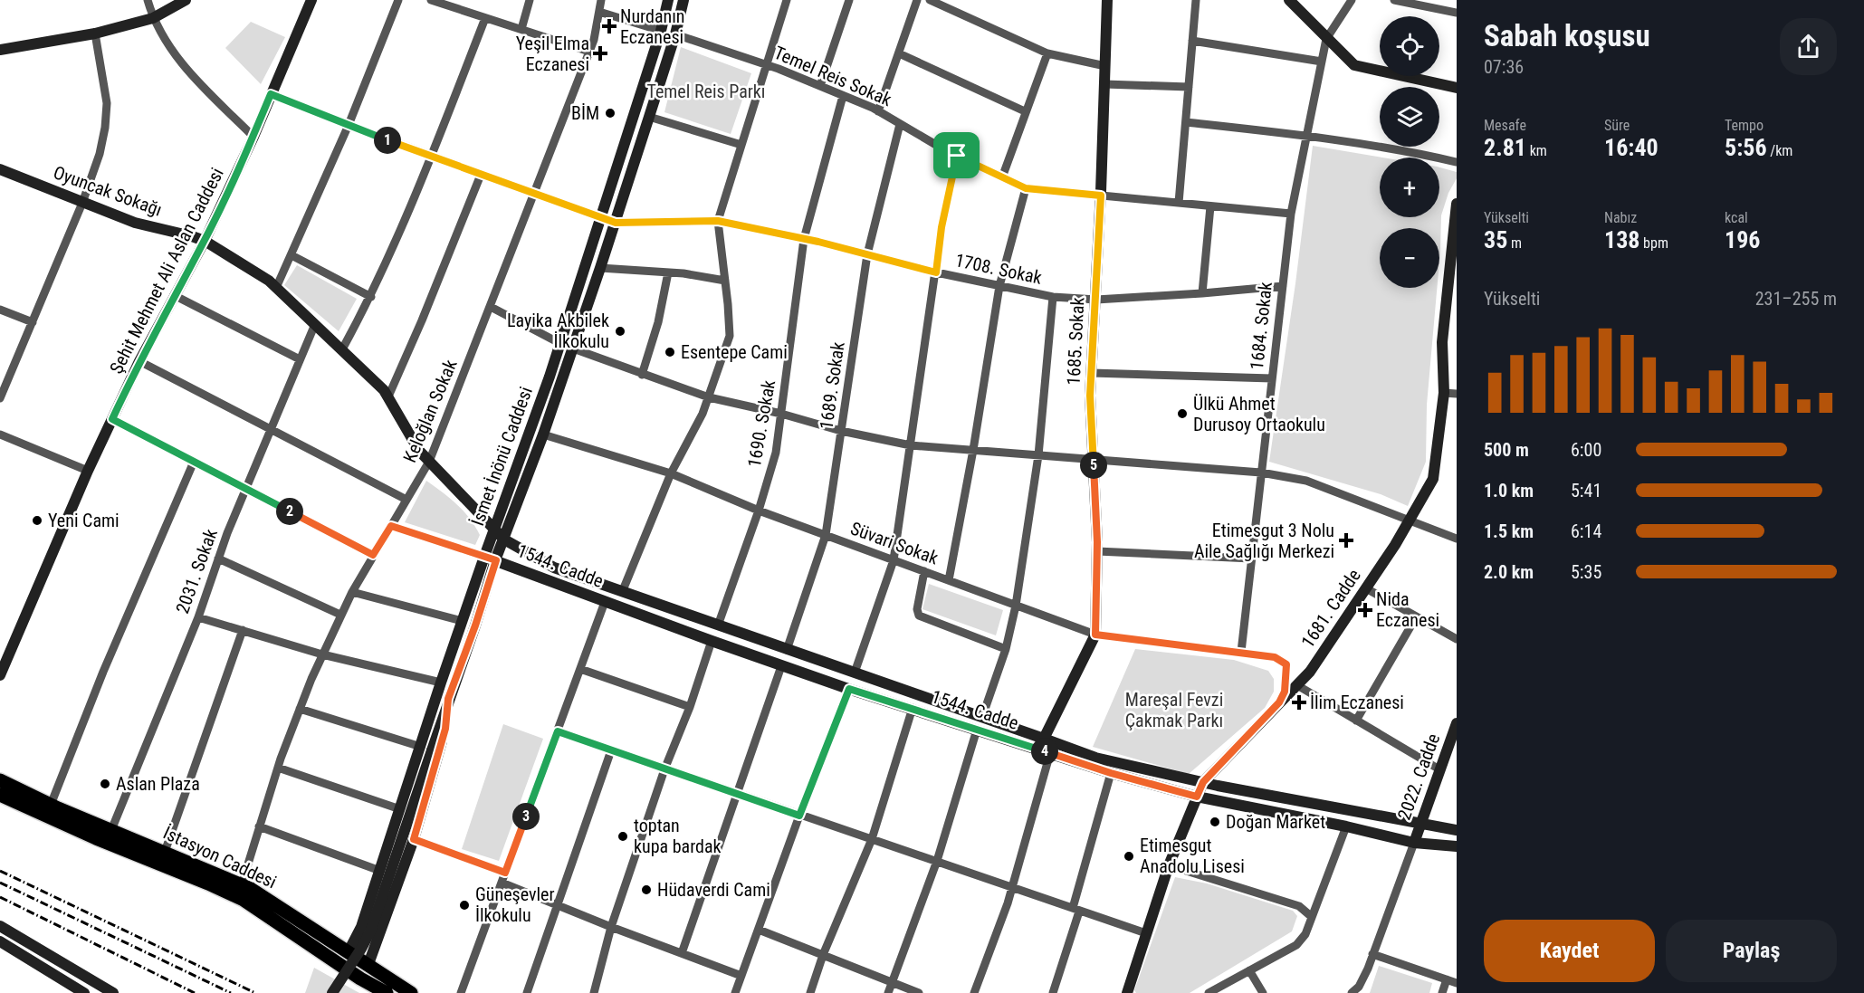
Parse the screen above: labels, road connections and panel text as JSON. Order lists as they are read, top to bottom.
{
  "streets": {
    "main road": [
      "Oyuncak Sokağı",
      "Şehit Mehmet Ali Aslan Caddesi",
      "1685. Sokak",
      "İsmet İnönü Caddesi",
      "1544. Cadde",
      "1681. Cadde",
      "2022. Cadde",
      "İstasyon Caddesi"
    ],
    "street": [
      "Temel Reis Sokak",
      "1708. Sokak",
      "1684. Sokak",
      "1689. Sokak",
      "Keloğlan Sokak",
      "1690. Sokak",
      "Süvari Sokak",
      "2031. Sokak"
    ]
  },
  "crossings": [
    ["Temel Reis Sokak", "1684. Sokak"],
    ["Temel Reis Sokak", "1685. Sokak"],
    ["Temel Reis Sokak", "1689. Sokak"],
    ["Temel Reis Sokak", "1690. Sokak"],
    ["Temel Reis Sokak", "İsmet İnönü Caddesi"],
    ["Oyuncak Sokağı", "Şehit Mehmet Ali Aslan Caddesi"],
    ["Oyuncak Sokağı", "1544. Cadde"],
    ["Oyuncak Sokağı", "2031. Sokak"],
    ["1708. Sokak", "Şehit Mehmet Ali Aslan Caddesi"],
    ["1708. Sokak", "1684. Sokak"],
    ["1708. Sokak", "1685. Sokak"],
    ["1708. Sokak", "1689. Sokak"],
    ["1708. Sokak", "Keloğlan Sokak"],
    ["1708. Sokak", "1690. Sokak"],
    ["1708. Sokak", "İsmet İnönü Caddesi"],
    ["1684. Sokak", "Süvari Sokak"],
    ["1685. Sokak", "Süvari Sokak"],
    ["1685. Sokak", "1544. Cadde"],
    ["1689. Sokak", "Süvari Sokak"],
    ["1689. Sokak", "1544. Cadde"],
    ["Keloğlan Sokak", "1544. Cadde"],
    ["Keloğlan Sokak", "İstasyon Caddesi"],
    ["1690. Sokak", "Süvari Sokak"],
    ["1690. Sokak", "1544. Cadde"],
    ["İsmet İnönü Caddesi", "Süvari Sokak"],
    ["İsmet İnönü Caddesi", "1544. Cadde"],
    ["İsmet İnönü Caddesi", "İstasyon Caddesi"],
    ["Süvari Sokak", "1681. Cadde"],
    ["1544. Cadde", "1681. Cadde"],
    ["1544. Cadde", "2022. Cadde"],
    ["2031. Sokak", "İstasyon Caddesi"]
  ],
  "parks": ["Temel Reis Parkı", "Mareşal Fevzi Çakmak Parkı"],
  "places": {
    "health": [
      "Nurdanın Eczanesi",
      "Yeşil Elma Eczanesi",
      "Etimesgut 3 Nolu Aile Sağlığı Merkezi",
      "Nida Eczanesi",
      "İlim Eczanesi"
    ],
    "other": [
      "BİM",
      "Layika Akbilek İlkokulu",
      "Esentepe Cami",
      "Ülkü Ahmet Durusoy Ortaokulu",
      "Yeni Cami",
      "Aslan Plaza",
      "Doğan Market",
      "toptan kupa bardak",
      "Etimesgut Anadolu Lisesi",
      "Hüdaverdi Cami",
      "Güneşevler İlkokulu"
    ]
  },
  "page": {
    "heading": ["Sabah koşusu", "07:36"],
    "map_buttons": ["+", "−"],
    "stats": [
      ["Mesafe", "2.81 km"],
      ["Süre", "16:40"],
      ["Tempo", "5:56 /km"],
      ["Yükselti", "35 m"],
      ["Nabız", "138 bpm"],
      ["kcal", "196"]
    ],
    "pins": [
      "1",
      "5",
      "2",
      "4",
      "3"
    ],
    "chart": ["Yükselti", "231–255 m"],
    "list": [
      {
        "name": "500 m",
        "note": "6:00"
      },
      {
        "name": "1.0 km",
        "note": "5:41"
      },
      {
        "name": "1.5 km",
        "note": "6:14"
      },
      {
        "name": "2.0 km",
        "note": "5:35"
      }
    ],
    "buttons": ["Kaydet", "Paylaş"]
  }
}
